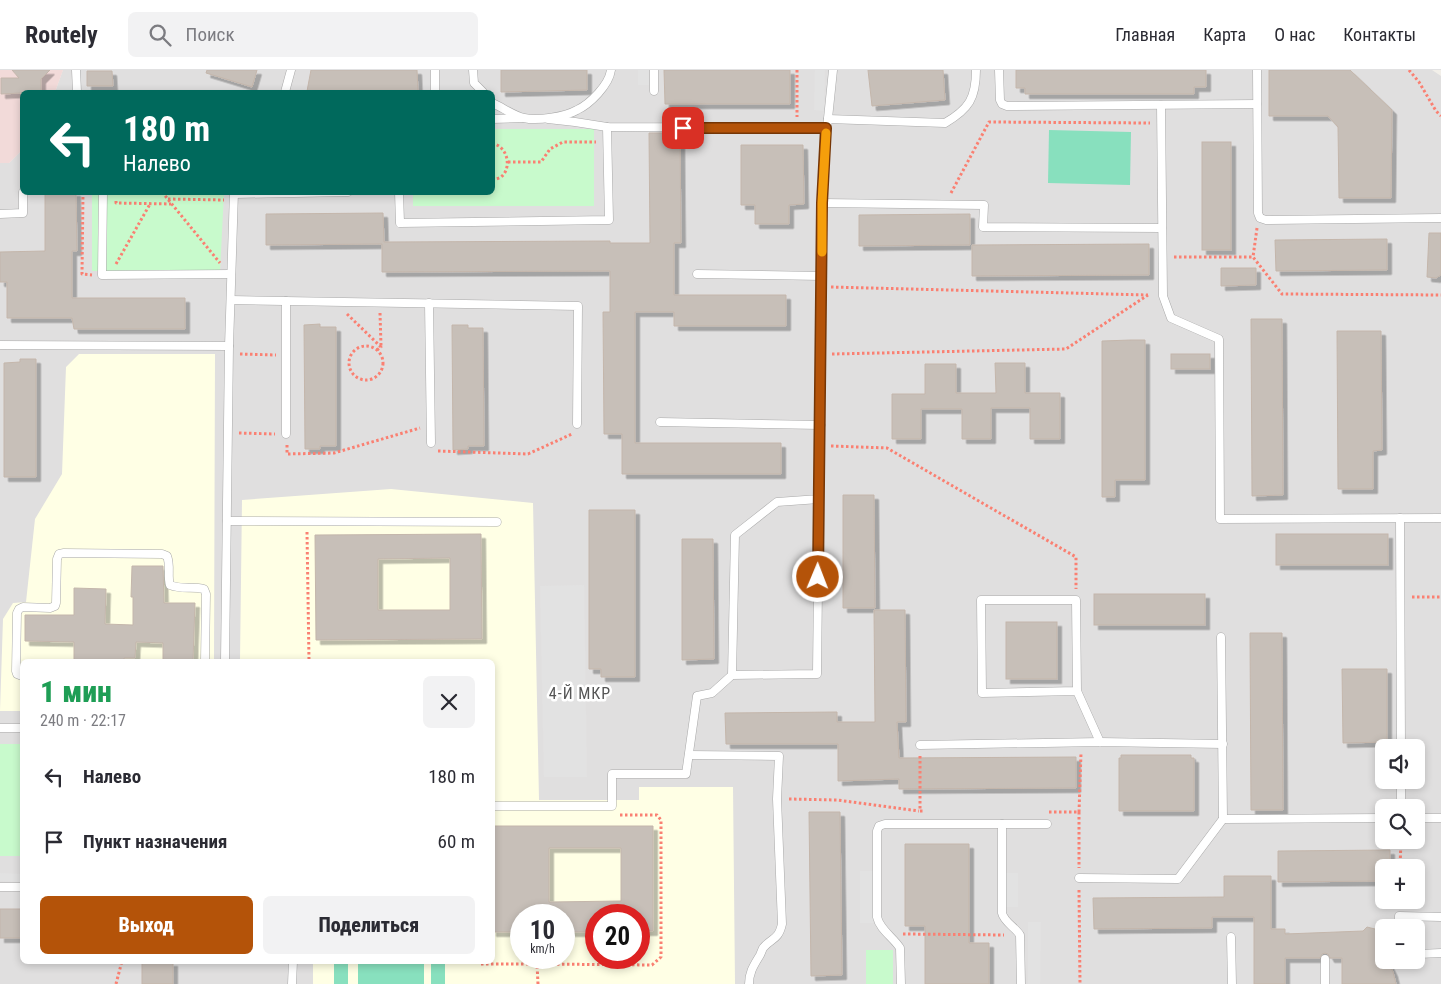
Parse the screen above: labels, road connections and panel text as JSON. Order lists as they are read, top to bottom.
{
  "districts": ["4-Й МКР"],
  "page": {
    "header": "Routely",
    "search": "Поиск",
    "nav": [
      "Главная",
      "Карта",
      "О нас",
      "Контакты"
    ],
    "turn": ["180 m", "Налево"],
    "heading": ["1 мин", "240 m · 22:17"],
    "map_buttons": ["+", "−"],
    "list": [
      {
        "name": "Налево",
        "value": "180 m"
      },
      {
        "name": "Пункт назначения",
        "value": "60 m"
      }
    ],
    "buttons": ["Выход", "Поделиться"],
    "speed": "10 km/h",
    "limit": "20"
  }
}
